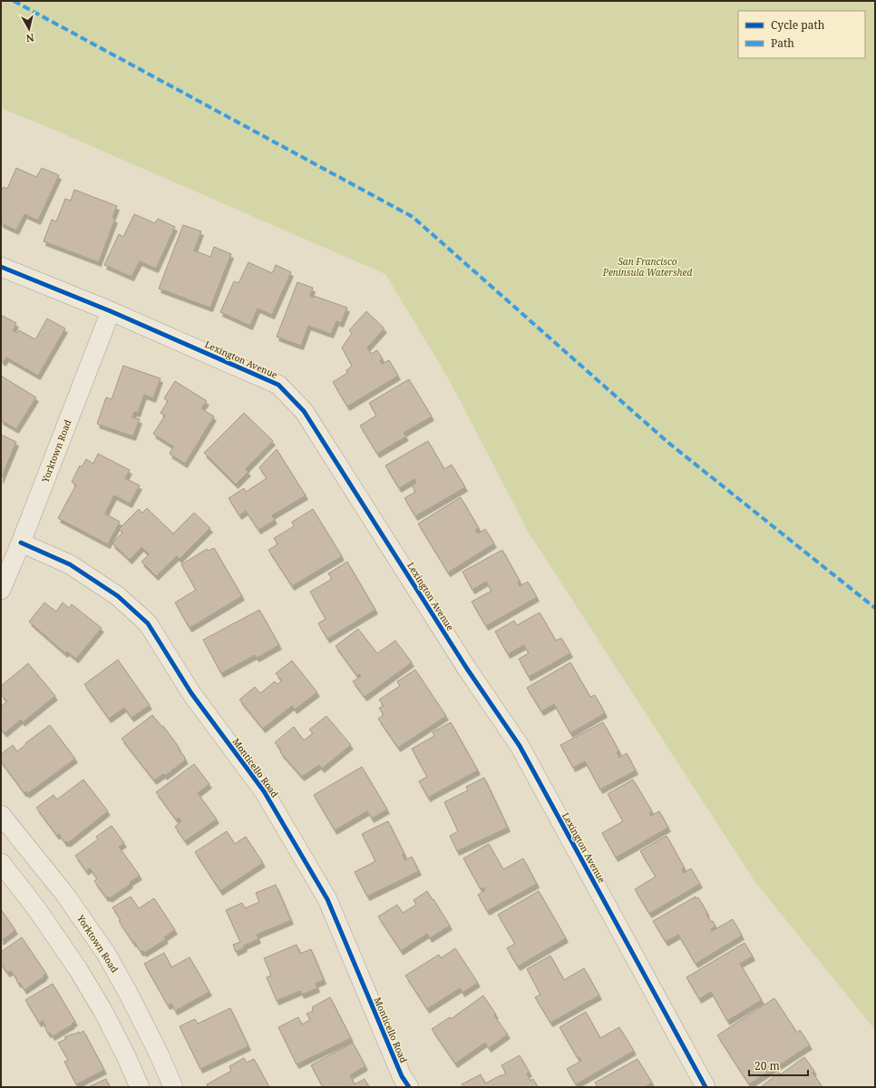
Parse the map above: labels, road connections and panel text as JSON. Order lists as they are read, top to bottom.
{
  "streets": {
    "street": ["Lexington Avenue", "Yorktown Road", "Monticello Road"]
  },
  "crossings": [
    ["Lexington Avenue", "Yorktown Road"],
    ["Yorktown Road", "Monticello Road"]
  ],
  "parks": ["San Francisco Peninsula Watershed"],
  "legend": ["Cycle path", "Path"],
  "scale_bar": "20 m",
  "north": "bottom"
}
